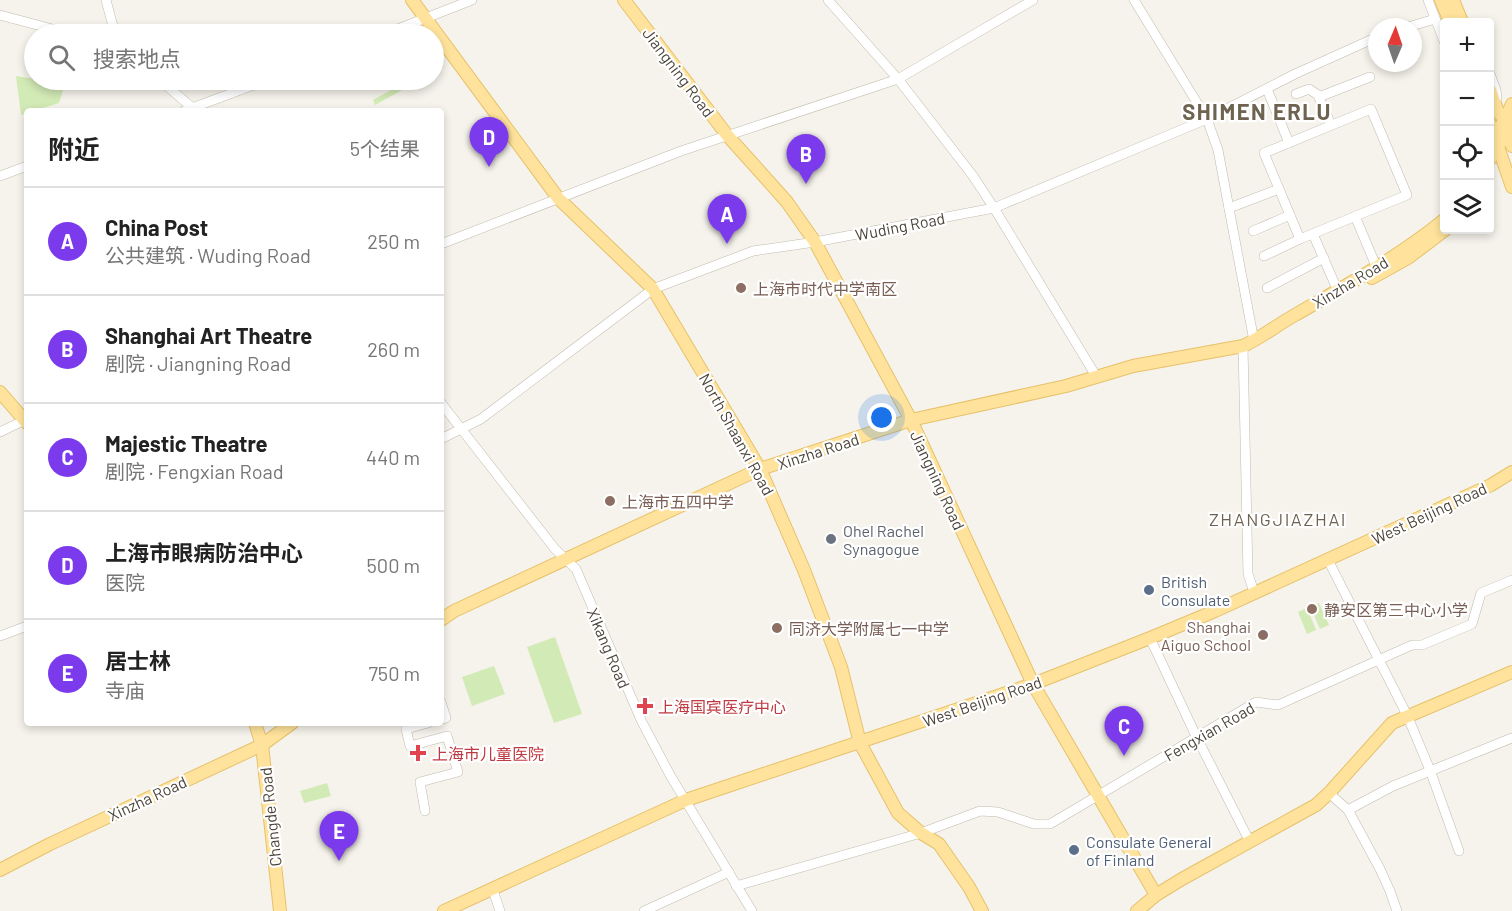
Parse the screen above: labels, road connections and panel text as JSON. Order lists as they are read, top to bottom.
{
  "streets": {
    "main road": [
      "Jiangning Road",
      "Xinzha Road",
      "North Shaanxi Road",
      "West Beijing Road",
      "Changde Road"
    ],
    "street": ["Wuding Road", "Xikang Road", "Fengxian Road"]
  },
  "crossings": [
    ["Jiangning Road", "Wuding Road"],
    ["Jiangning Road", "Xinzha Road"],
    ["Jiangning Road", "West Beijing Road"],
    ["Jiangning Road", "Fengxian Road"],
    ["Wuding Road", "North Shaanxi Road"],
    ["Wuding Road", "Xikang Road"],
    ["Xinzha Road", "North Shaanxi Road"],
    ["Xinzha Road", "Xikang Road"],
    ["Xinzha Road", "Changde Road"],
    ["North Shaanxi Road", "West Beijing Road"],
    ["North Shaanxi Road", "Fengxian Road"],
    ["West Beijing Road", "Xikang Road"],
    ["Xikang Road", "Fengxian Road"]
  ],
  "districts": ["SHIMEN ERLU", "ZHANGJIAZHAI"],
  "places": {
    "other": [
      "上海市时代中学南区",
      "上海市五四中学",
      "Ohel Rachel Synagogue",
      "British Consulate",
      "静安区第三中心小学",
      "同济大学附属七一中学",
      "Shanghai Aiguo School",
      "Consulate General of Finland"
    ],
    "health": ["上海国宾医疗中心", "上海市儿童医院"]
  },
  "north": "top",
  "page": {
    "map_buttons": ["+", "−"],
    "search": "搜索地点",
    "heading": ["附近", "5个结果"],
    "pins": [
      "D",
      "B",
      "A",
      "C",
      "E"
    ],
    "list": [
      {
        "mark": "A",
        "name": "China Post",
        "note": "公共建筑 · Wuding Road",
        "value": "250 m"
      },
      {
        "mark": "B",
        "name": "Shanghai Art Theatre",
        "note": "剧院 · Jiangning Road",
        "value": "260 m"
      },
      {
        "mark": "C",
        "name": "Majestic Theatre",
        "note": "剧院 · Fengxian Road",
        "value": "440 m"
      },
      {
        "mark": "D",
        "name": "上海市眼病防治中心",
        "note": "医院",
        "value": "500 m"
      },
      {
        "mark": "E",
        "name": "居士林",
        "note": "寺庙",
        "value": "750 m"
      }
    ]
  }
}
